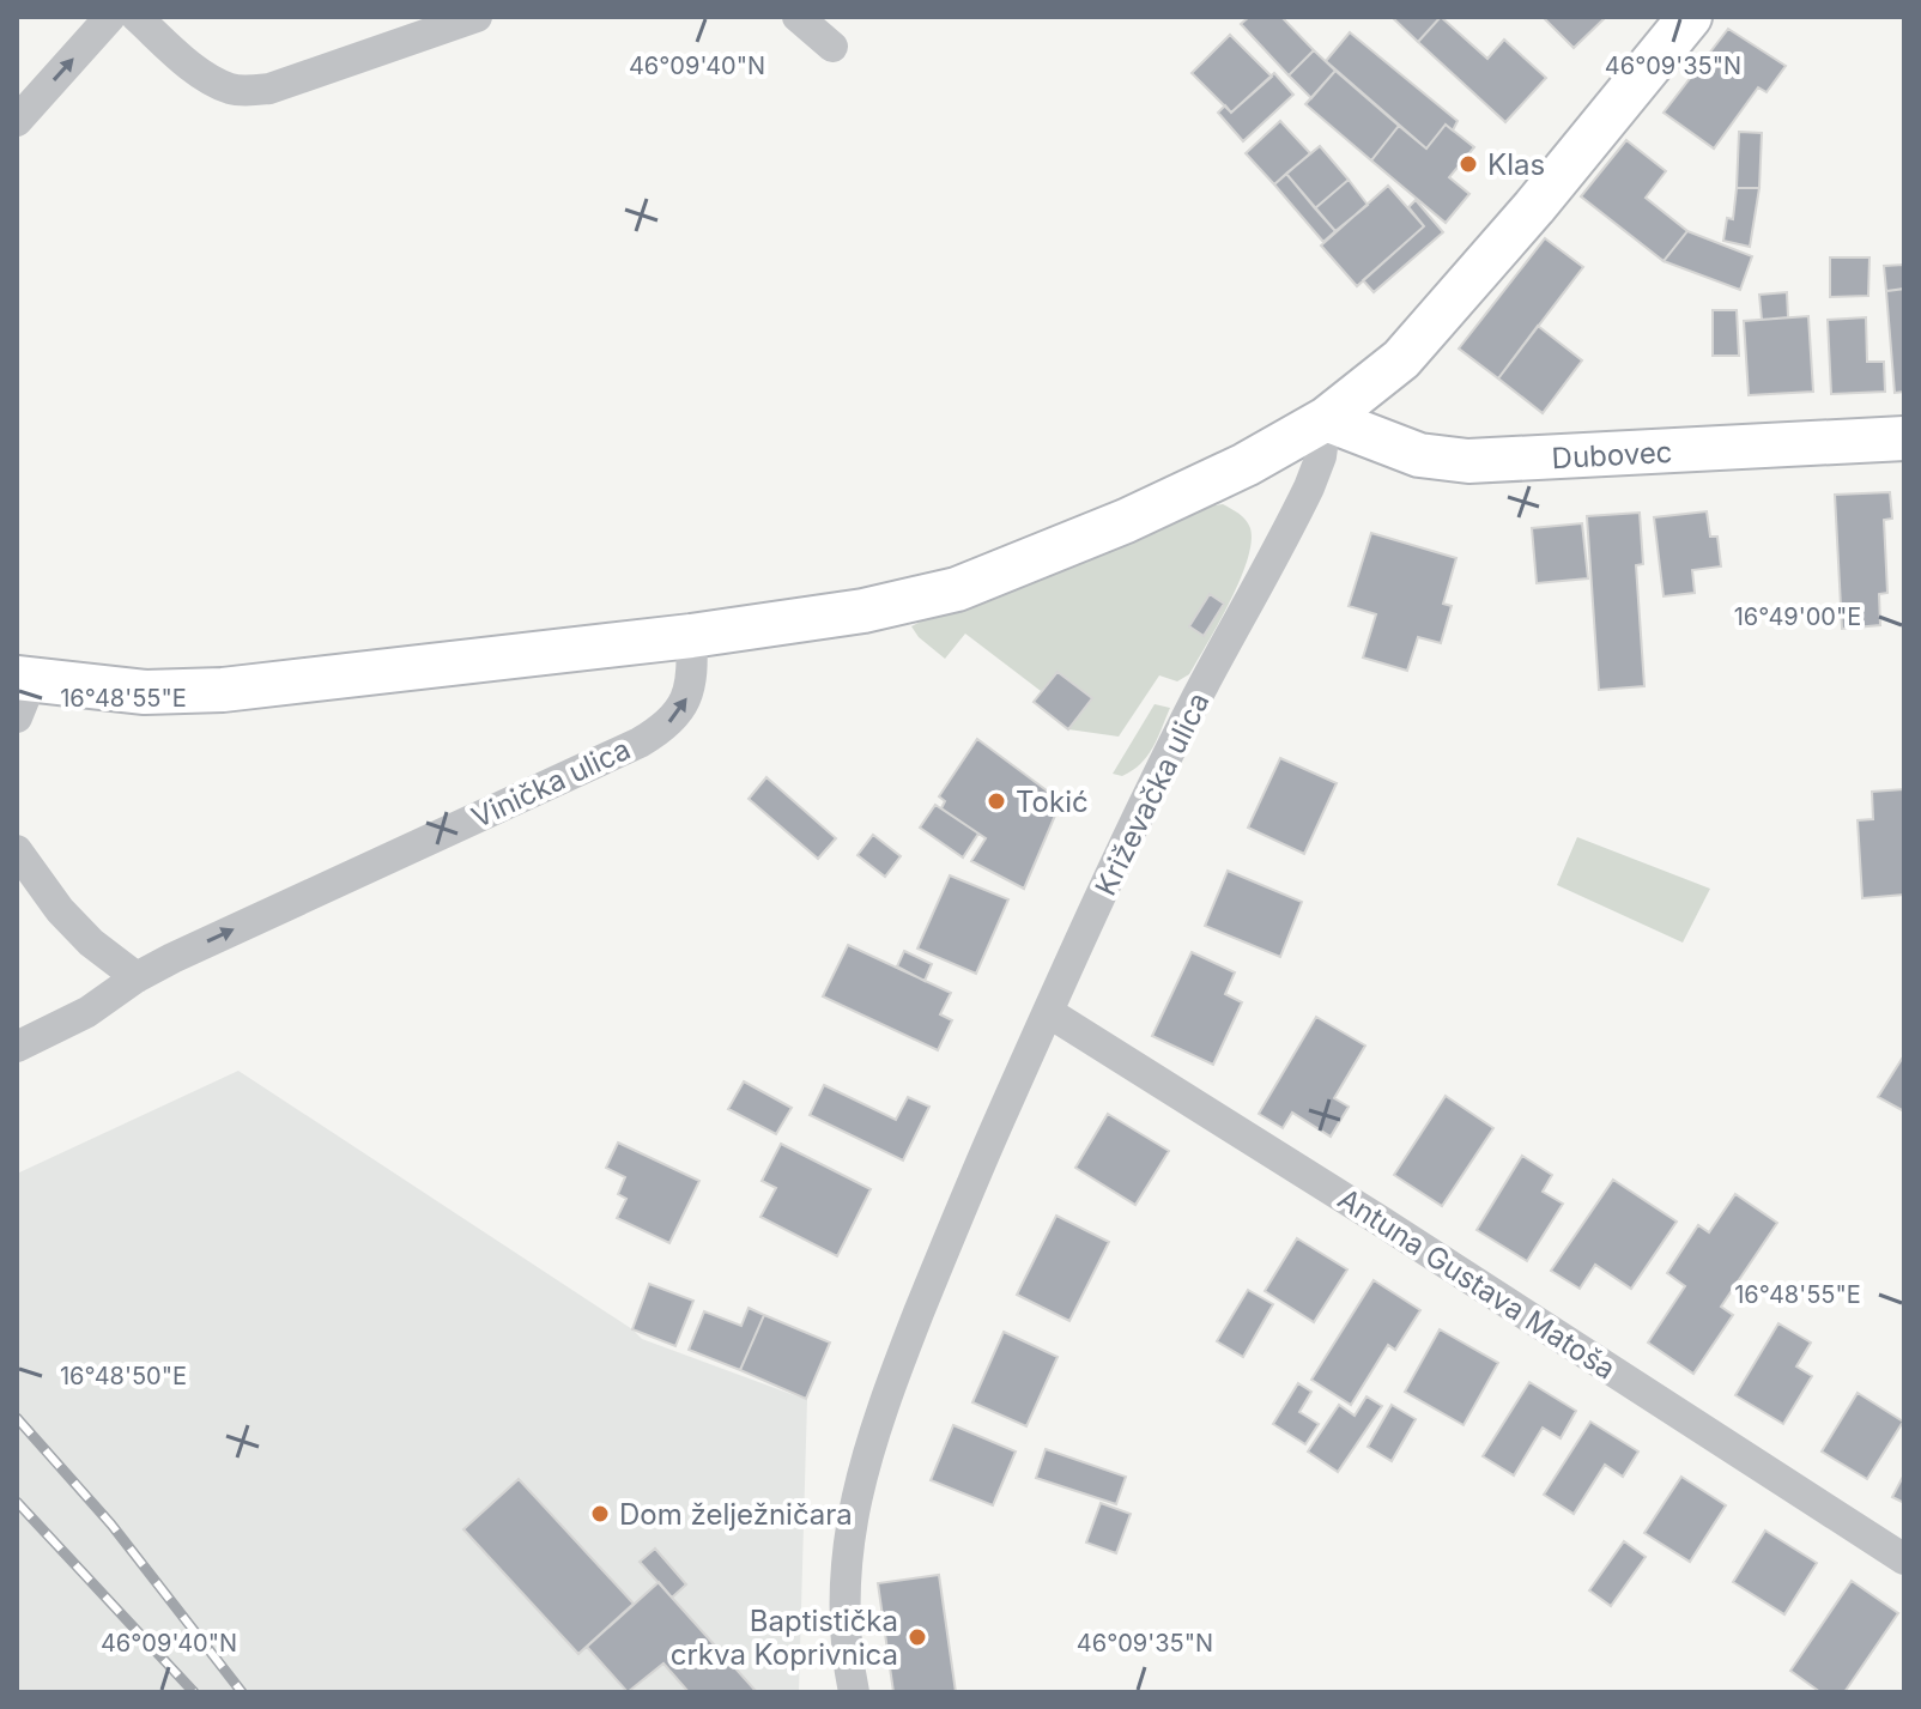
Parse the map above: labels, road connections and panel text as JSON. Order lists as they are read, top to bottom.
{
  "streets": {
    "main road": ["Dubovec"],
    "street": ["Vinička ulica", "Križevačka ulica", "Antuna Gustava Matoša"]
  },
  "crossings": [
    ["Dubovec", "Križevačka ulica"],
    ["Križevačka ulica", "Antuna Gustava Matoša"]
  ],
  "one_way": ["Vinička ulica"],
  "places": [
    "Klas",
    "Tokić",
    "Dom želježničara",
    "Baptistička crkva Koprivnica"
  ],
  "coordinates": [
    "46°09'40\"N",
    "46°09'35\"N",
    "16°49'00\"E",
    "16°48'55\"E",
    "16°48'50\"E"
  ]
}
